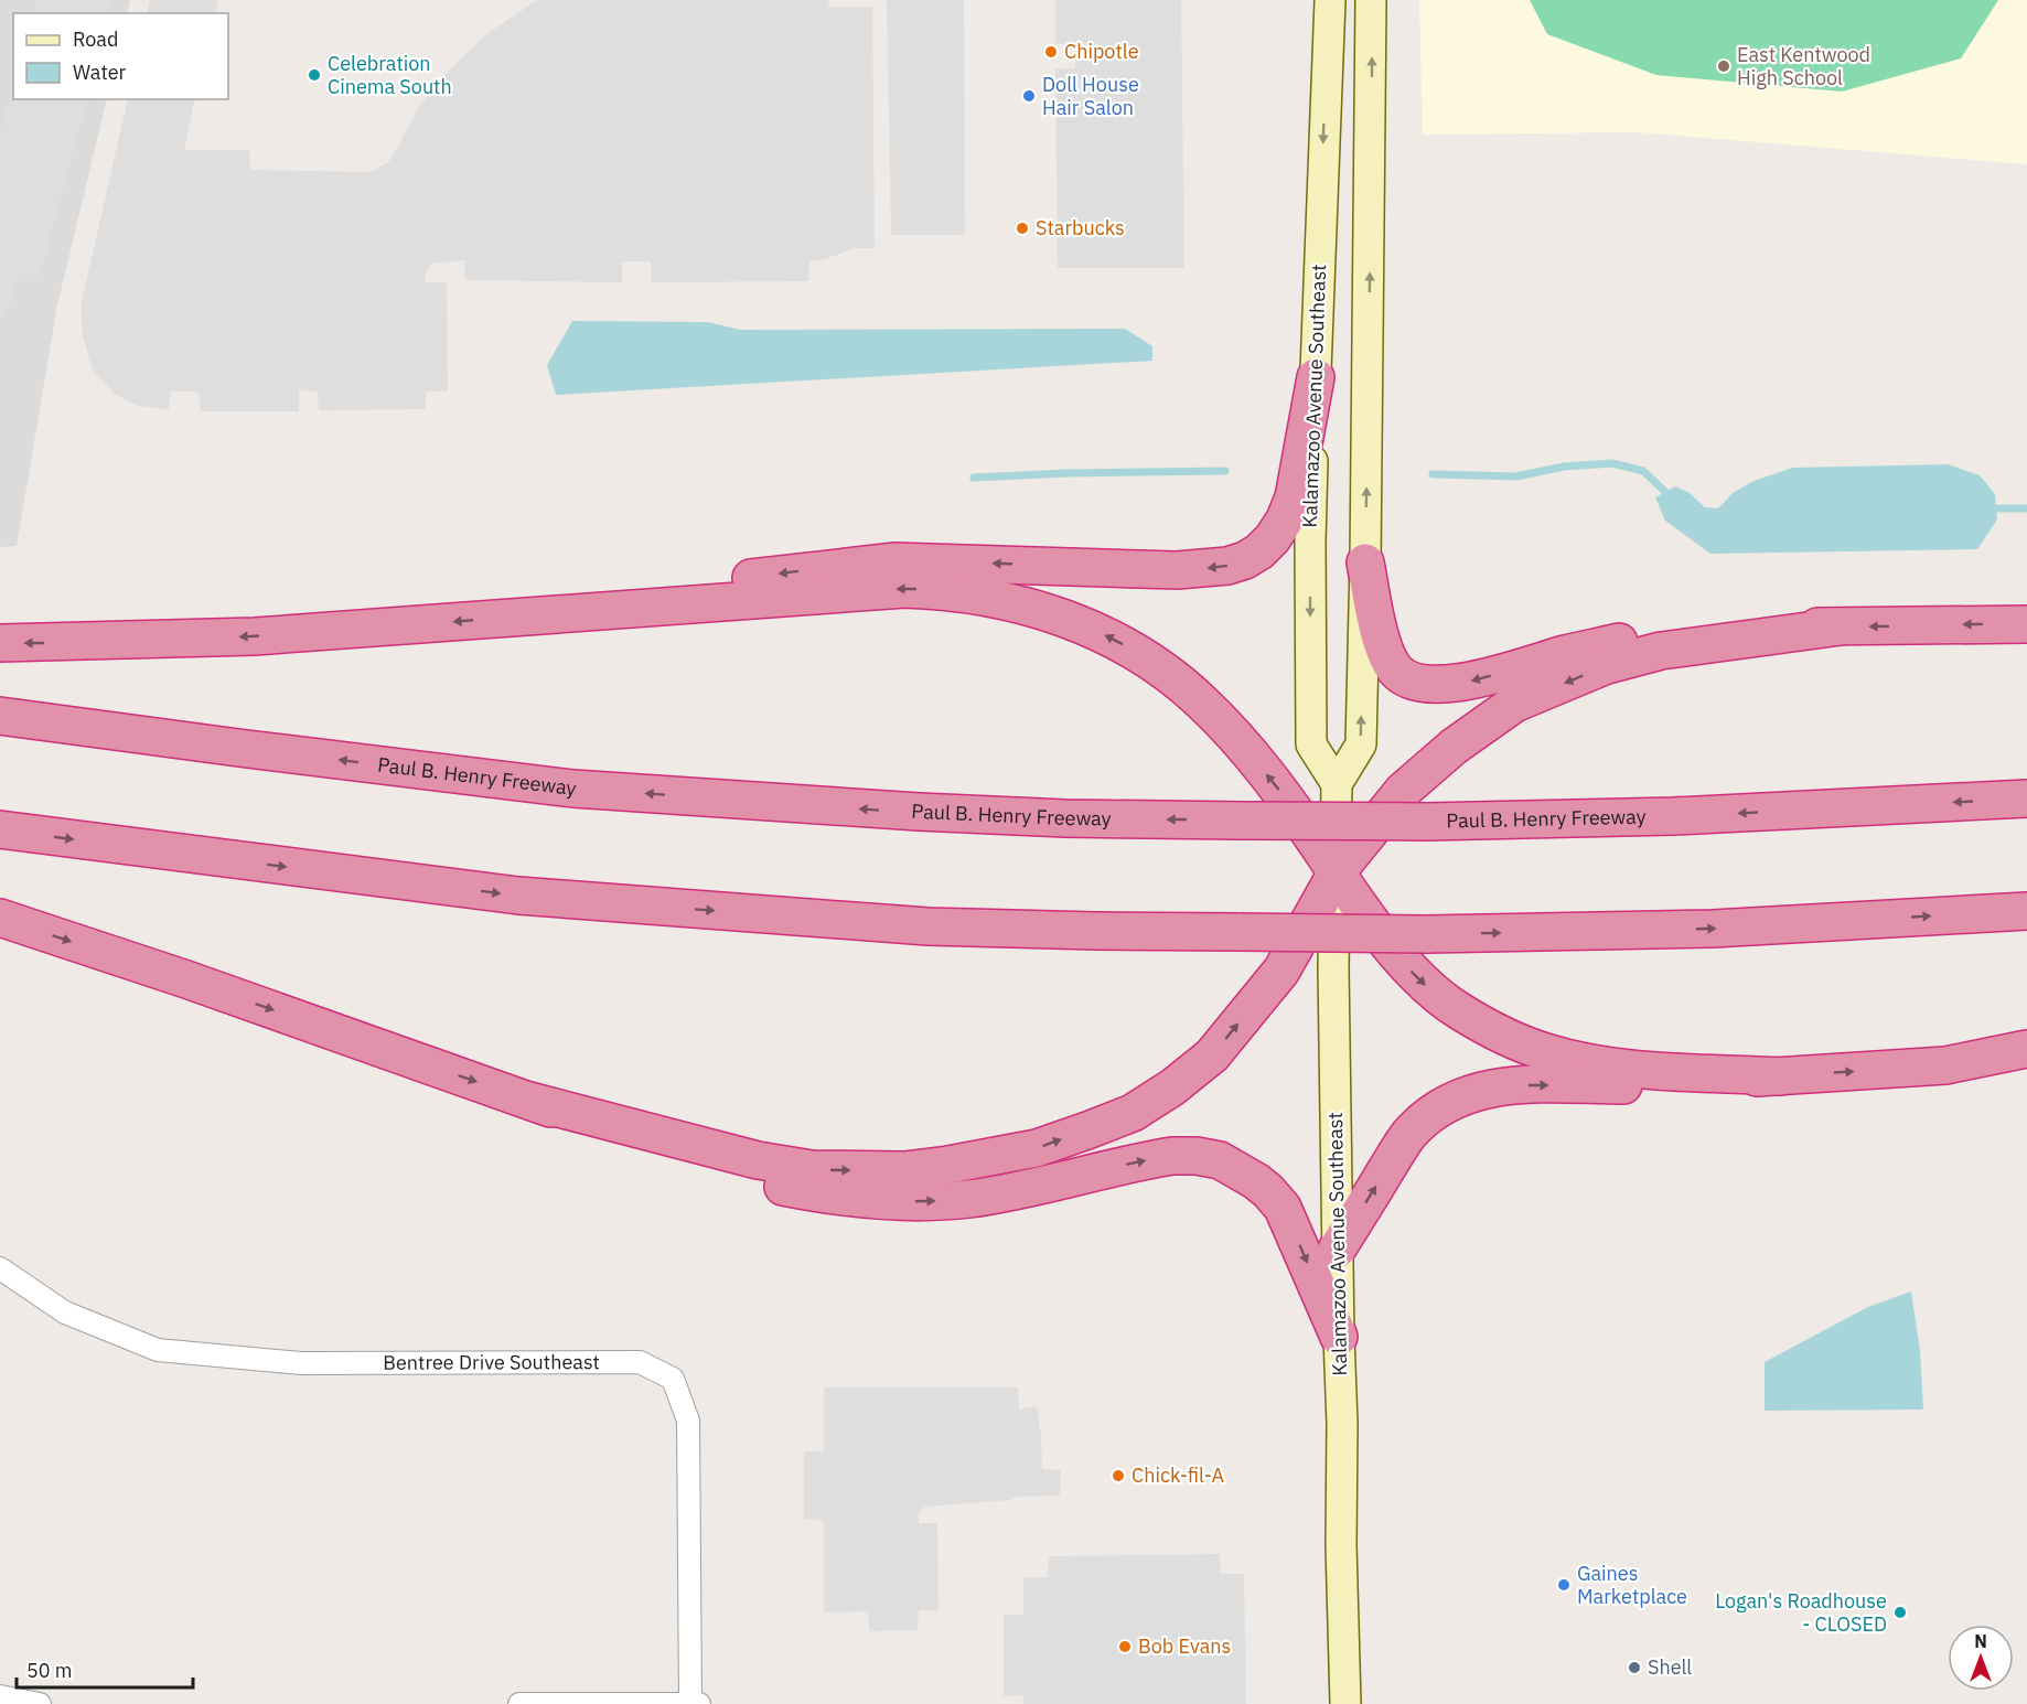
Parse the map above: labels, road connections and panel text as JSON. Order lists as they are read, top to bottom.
{
  "streets": {
    "highway": ["Paul B. Henry Freeway"],
    "main road": ["Kalamazoo Avenue Southeast"],
    "street": ["Bentree Drive Southeast"]
  },
  "places": [
    "Chipotle",
    "East Kentwood High School",
    "Celebration Cinema South",
    "Doll House Hair Salon",
    "Starbucks",
    "Chick-fil-A",
    "Gaines Marketplace",
    "Logan's Roadhouse - CLOSED",
    "Bob Evans",
    "Shell"
  ],
  "legend": ["Road", "Water"],
  "scale_bar": "50 m",
  "north": "top"
}
